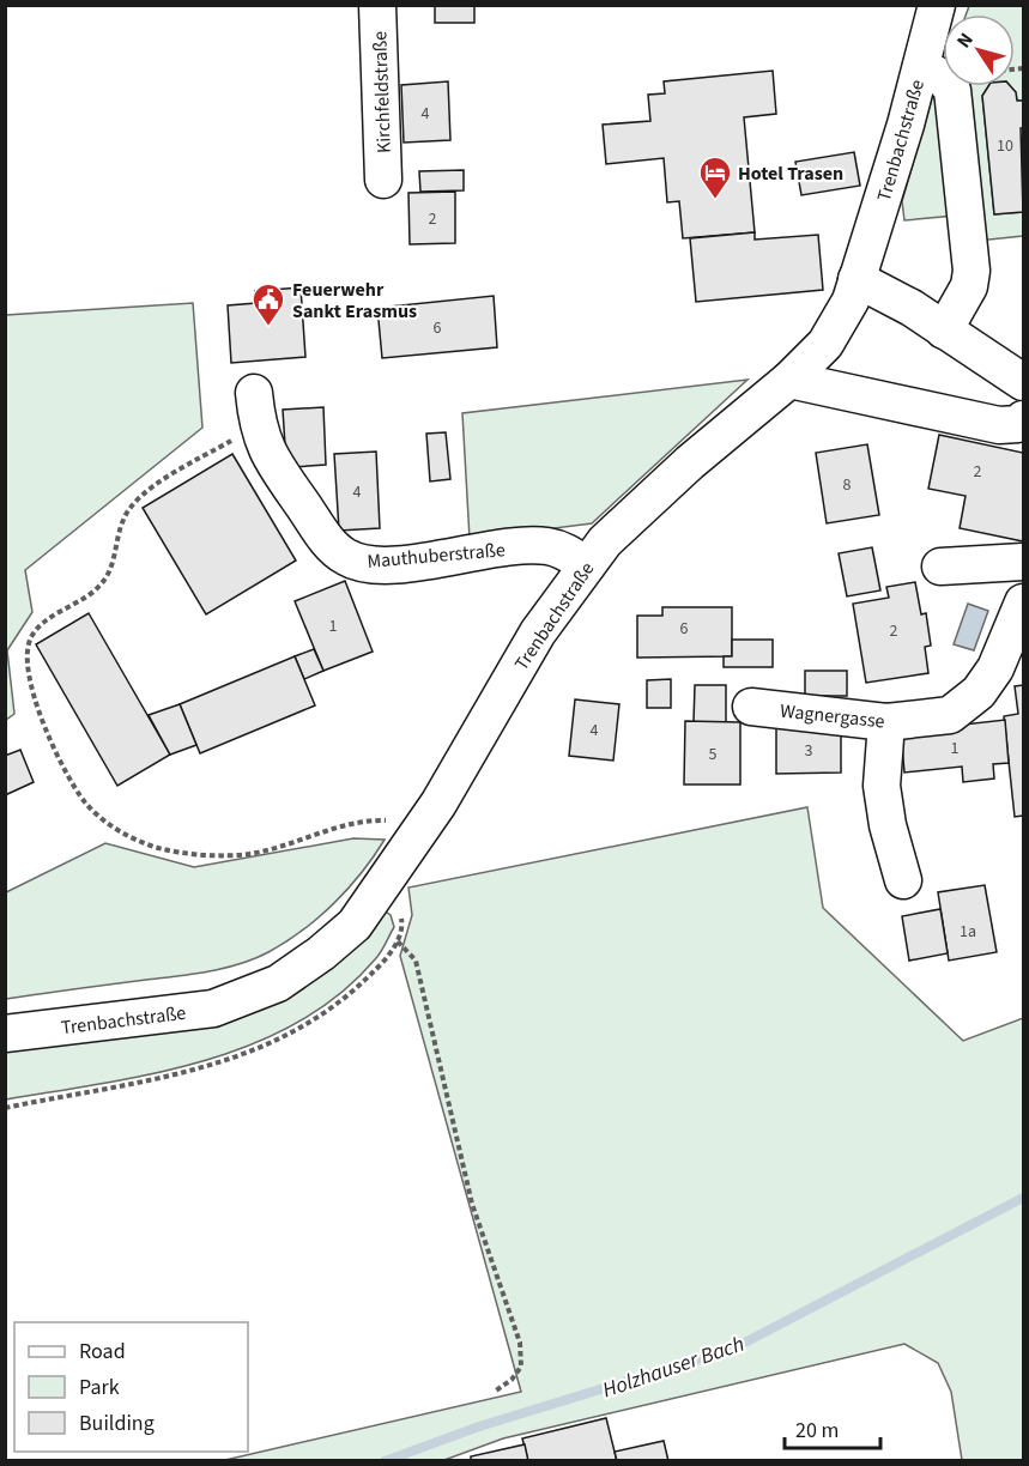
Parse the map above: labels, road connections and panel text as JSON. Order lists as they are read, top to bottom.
{
  "streets": {
    "street": [
      "Kirchfeldstraße",
      "Trenbachstraße",
      "Mauthuberstraße",
      "Wagnergasse"
    ]
  },
  "crossings": [
    ["Trenbachstraße", "Mauthuberstraße"]
  ],
  "water": ["Holzhauser Bach"],
  "places": {
    "hotel": ["Hotel Trasen"],
    "public building": ["Feuerwehr Sankt Erasmus"]
  },
  "house_numbers": [
    "4",
    "10",
    "2",
    "6",
    "2",
    "8",
    "4",
    "1",
    "6",
    "2",
    "4",
    "1",
    "3",
    "5",
    "1a"
  ],
  "legend": ["Road", "Park", "Building"],
  "scale_bar": "20 m",
  "north": "top left"
}
